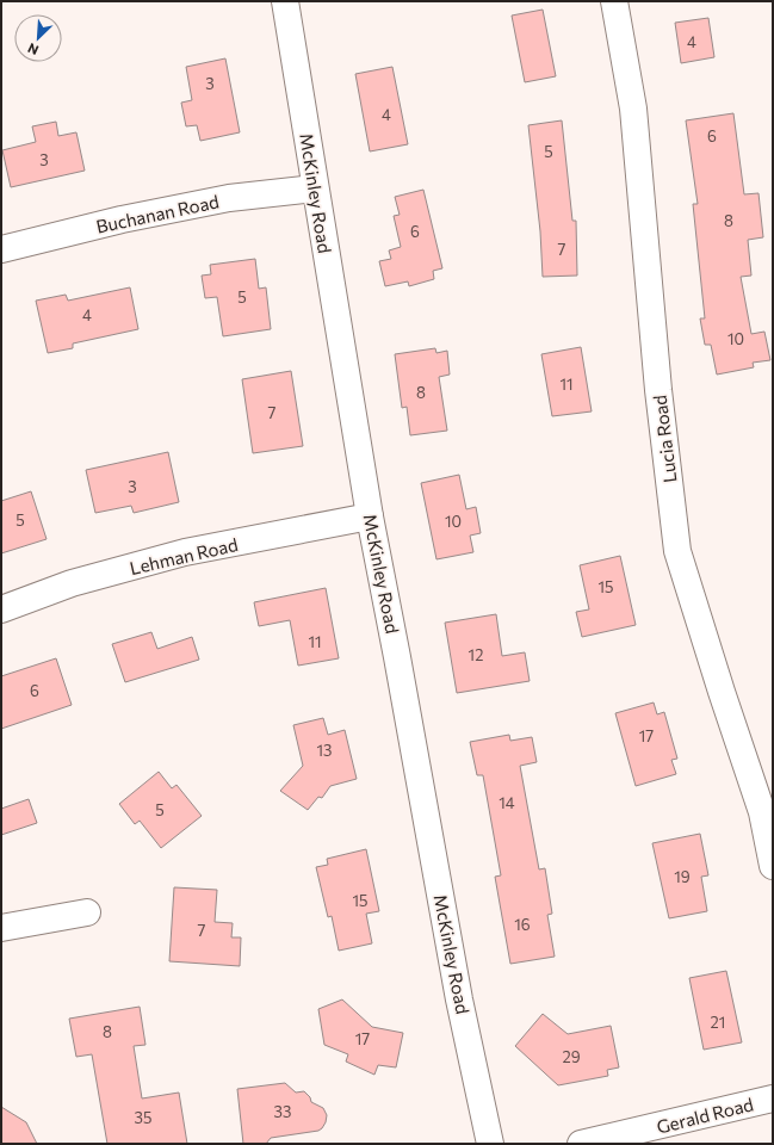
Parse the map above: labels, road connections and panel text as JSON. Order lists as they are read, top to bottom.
{
  "streets": {
    "street": [
      "McKinley Road",
      "Buchanan Road",
      "Lucia Road",
      "Lehman Road",
      "Gerald Road"
    ]
  },
  "crossings": [
    ["McKinley Road", "Buchanan Road"],
    ["McKinley Road", "Lehman Road"]
  ],
  "house_numbers": [
    "4",
    "3",
    "4",
    "6",
    "5",
    "3",
    "8",
    "6",
    "7",
    "5",
    "4",
    "10",
    "11",
    "8",
    "7",
    "3",
    "5",
    "10",
    "15",
    "11",
    "12",
    "6",
    "17",
    "13",
    "14",
    "5",
    "19",
    "15",
    "16",
    "7",
    "21",
    "8",
    "17",
    "29",
    "33",
    "35"
  ],
  "north": "bottom left"
}
